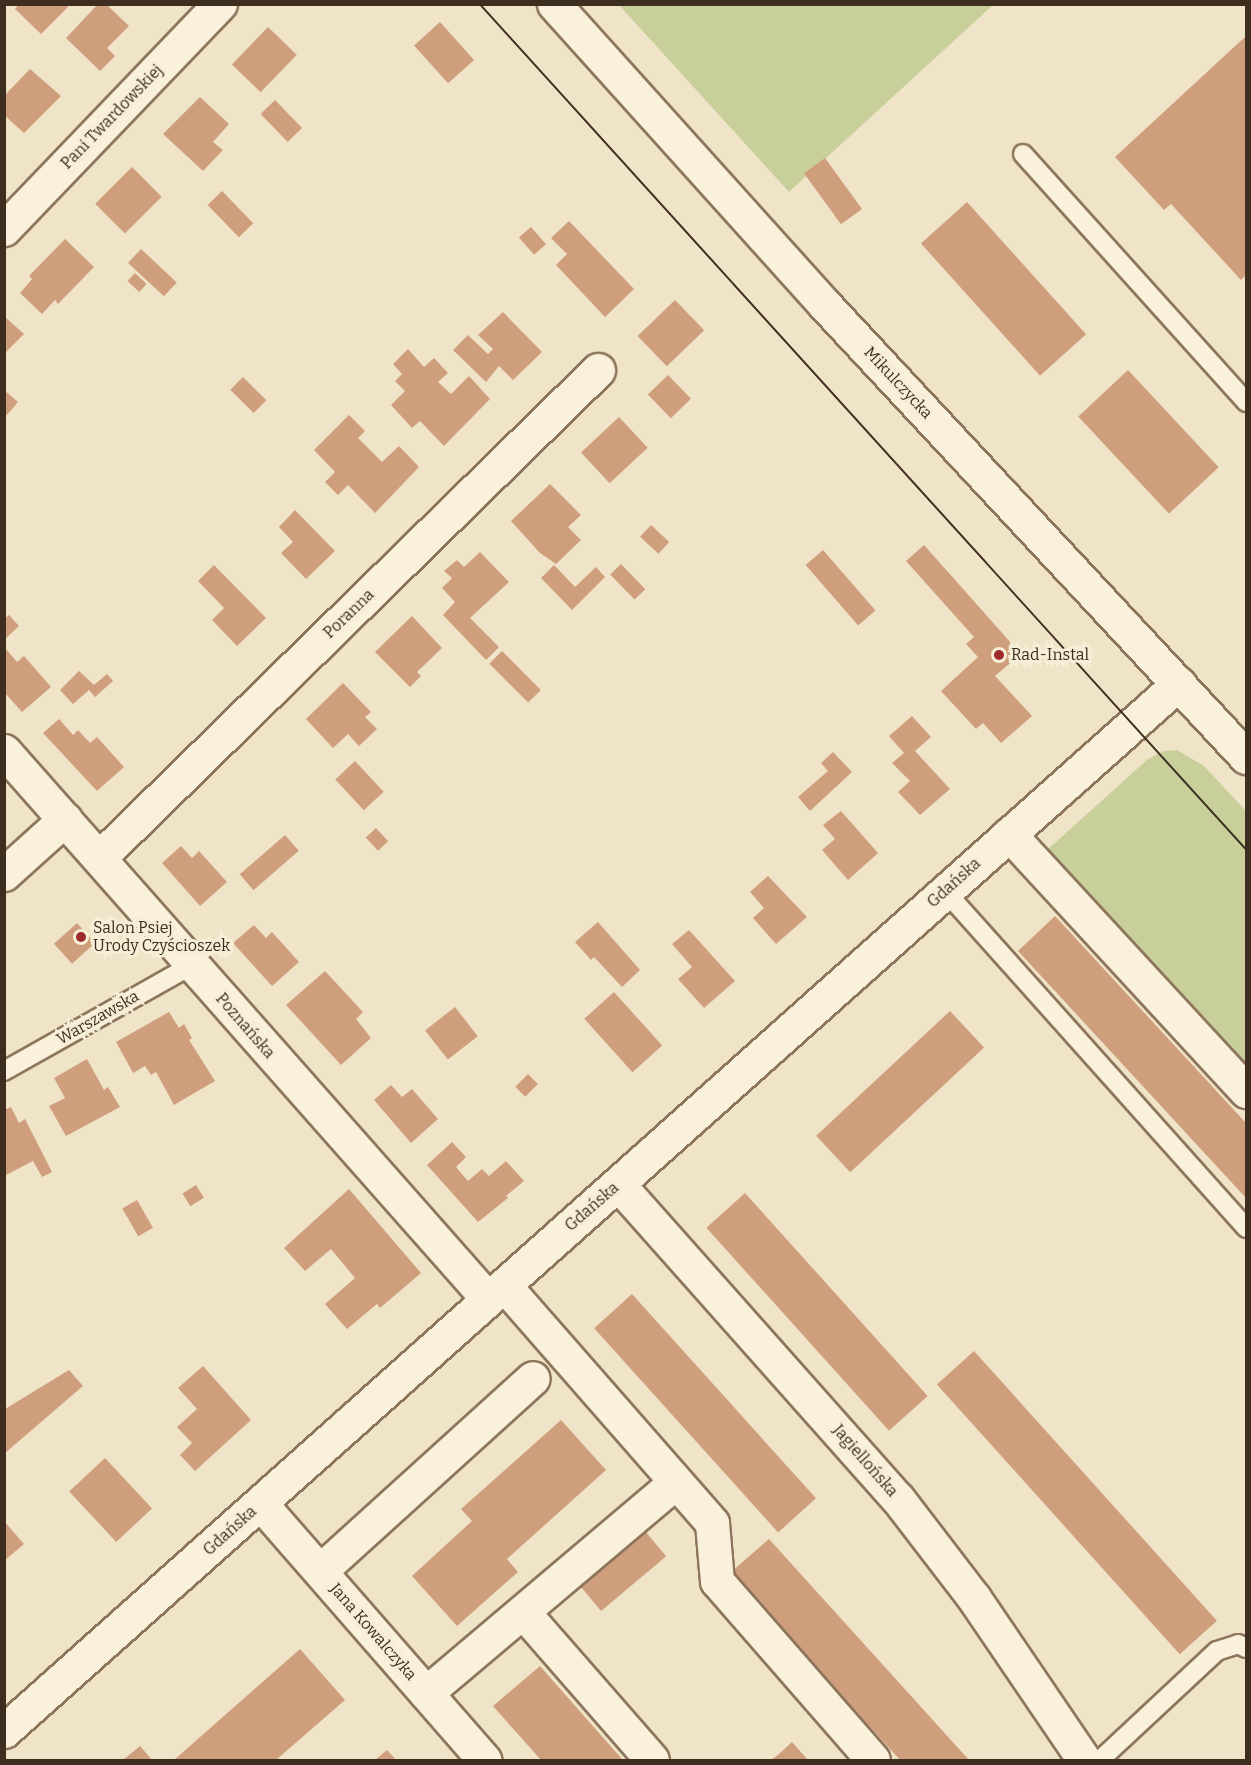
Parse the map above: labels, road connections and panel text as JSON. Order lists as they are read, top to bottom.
{
  "streets": {
    "street": [
      "Pani Twardowskiej",
      "Mikulczycka",
      "Poranna",
      "Gdańska",
      "Poznańska",
      "Jagiellońska",
      "Jana Kowalczyka"
    ],
    "lane": ["Warszawska"]
  },
  "crossings": [
    ["Mikulczycka", "Gdańska"],
    ["Poranna", "Poznańska"],
    ["Gdańska", "Poznańska"],
    ["Gdańska", "Jagiellońska"],
    ["Gdańska", "Jana Kowalczyka"],
    ["Warszawska", "Poznańska"]
  ],
  "places": ["Rad-Instal", "Salon Psiej Urody Czyścioszek"]
}
